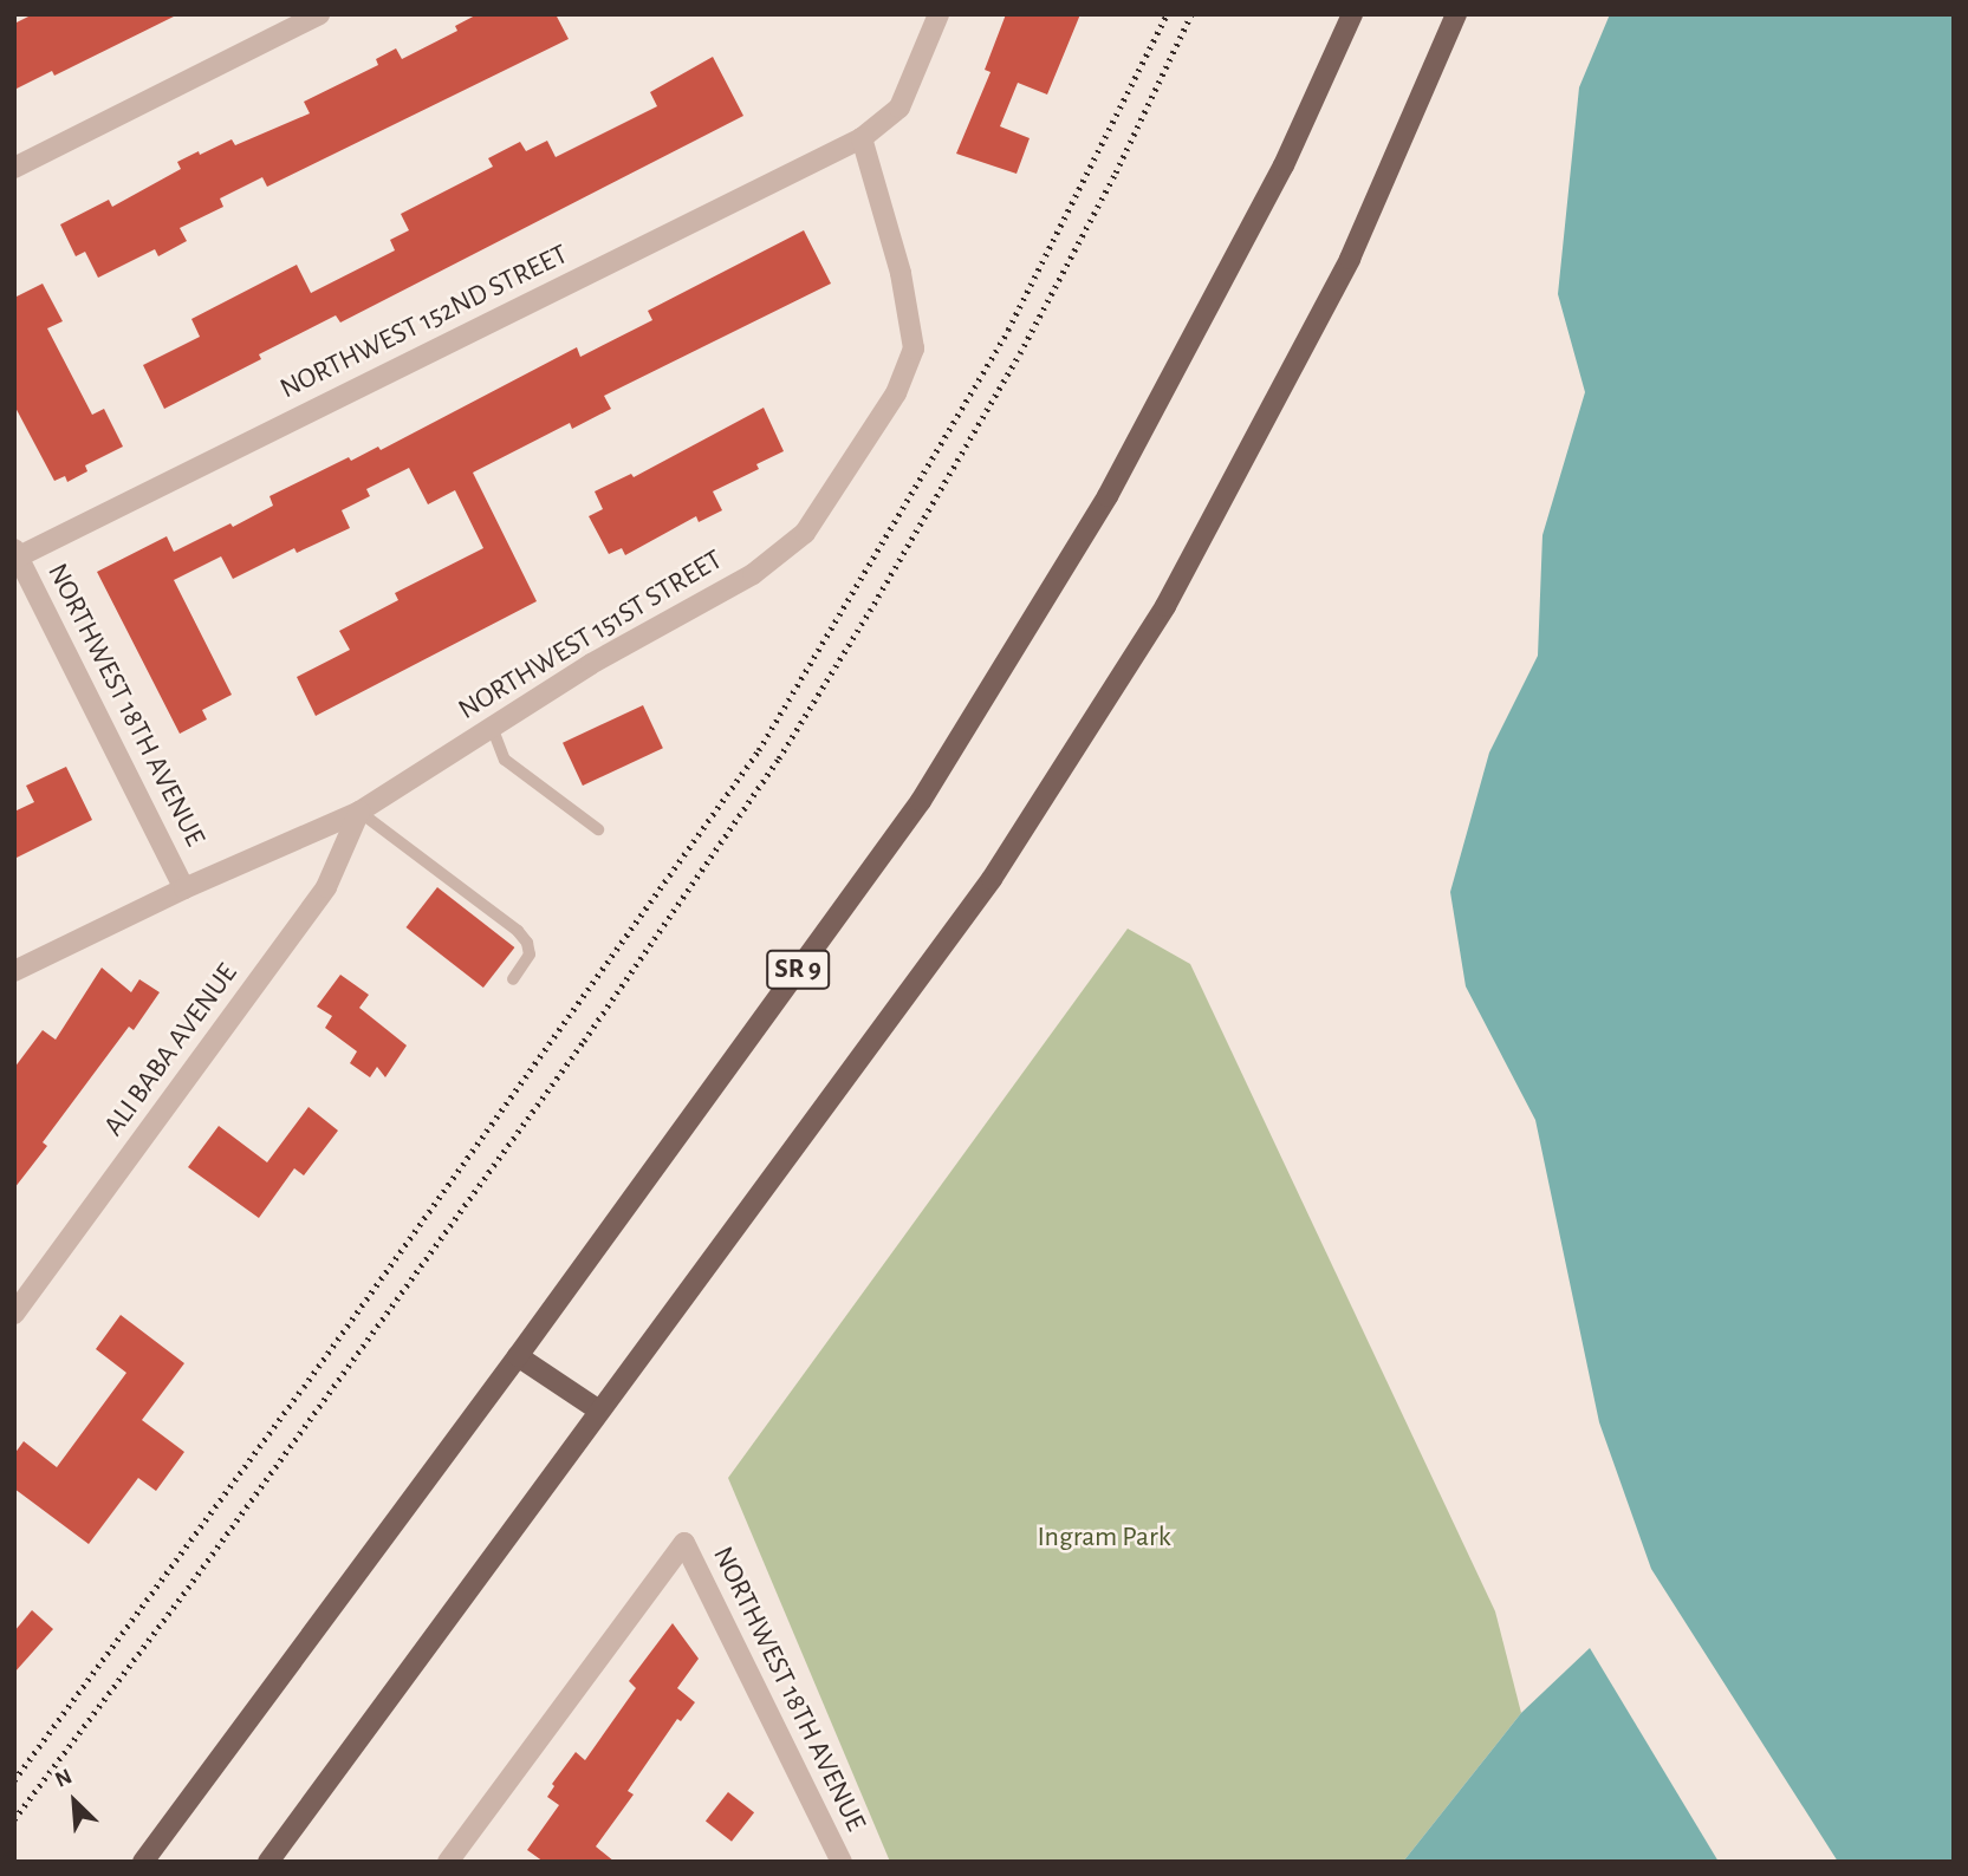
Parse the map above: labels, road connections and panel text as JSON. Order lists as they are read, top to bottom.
{
  "streets": {
    "main road": ["SR 9"],
    "street": [
      "NORTHWEST 152ND STREET",
      "NORTHWEST 151ST STREET",
      "NORTHWEST 18TH AVENUE",
      "ALI BABA AVENUE"
    ]
  },
  "crossings": [
    ["NORTHWEST 152ND STREET", "NORTHWEST 151ST STREET"],
    ["NORTHWEST 152ND STREET", "NORTHWEST 18TH AVENUE"],
    ["NORTHWEST 151ST STREET", "NORTHWEST 18TH AVENUE"],
    ["NORTHWEST 151ST STREET", "ALI BABA AVENUE"]
  ],
  "parks": ["Ingram Park"],
  "north": "top left"
}
